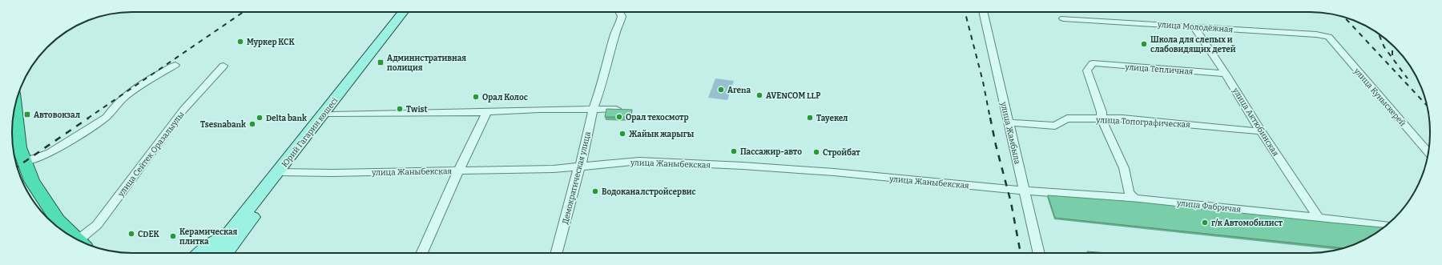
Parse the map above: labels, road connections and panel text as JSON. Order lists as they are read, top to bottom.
{
  "streets": {
    "main road": ["Юрий Гагарин көшесі"],
    "street": [
      "улица Молодёжная",
      "улица Тепличная",
      "улица Куныскерей",
      "улица Топографическая",
      "улица Актюбинская",
      "улица Жамбыла",
      "улица Сейтек Оразалыулы",
      "улица Жаныбекская",
      "Демократическая улица",
      "улица Фабричая"
    ]
  },
  "crossings": [
    ["улица Молодёжная", "улица Куныскерей"],
    ["улица Молодёжная", "улица Актюбинская"],
    ["улица Тепличная", "улица Топографическая"],
    ["улица Тепличная", "улица Актюбинская"],
    ["улица Топографическая", "улица Актюбинская"],
    ["улица Топографическая", "улица Жамбыла"],
    ["улица Актюбинская", "улица Фабричая"],
    ["Юрий Гагарин көшесі", "улица Жаныбекская"],
    ["улица Жамбыла", "улица Жаныбекская"],
    ["улица Жамбыла", "улица Фабричая"],
    ["улица Жаныбекская", "Демократическая улица"],
    ["улица Жаныбекская", "улица Фабричая"]
  ],
  "places": {
    "other": [
      "Муркер КСК",
      "Школа для слепых и слабовидящих детей",
      "Arena",
      "AVENCOM LLP",
      "Орал Колос",
      "Twist",
      "Орал техосмотр",
      "Delta bank",
      "Тауекел",
      "Tsesnabank",
      "Жайык жарыгы",
      "Пассажир-авто",
      "Стройбат",
      "Водоканалстройсервис",
      "г/к Автомобилист",
      "CDEK",
      "Керамическая плитка"
    ],
    "transit": ["Административная полиция", "Автовокзал"]
  }
}
